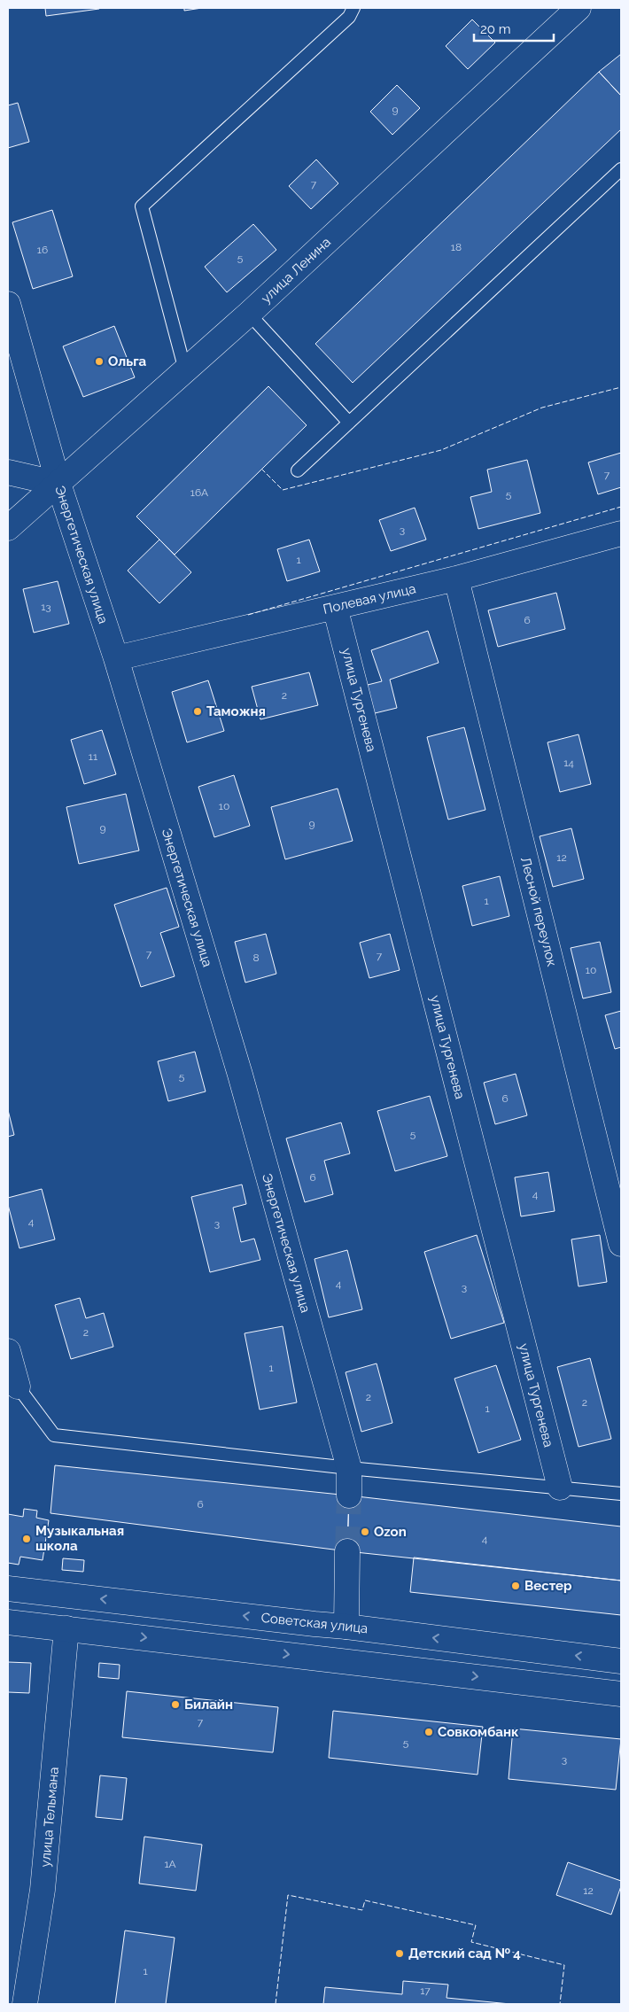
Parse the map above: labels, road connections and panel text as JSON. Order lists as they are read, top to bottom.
{
  "streets": {
    "street": [
      "улица Ленина",
      "Энергетическая улица",
      "Полевая улица",
      "улица Тургенева",
      "Лесной переулок",
      "Советская улица",
      "улица Тельмана"
    ]
  },
  "crossings": [
    ["улица Ленина", "Энергетическая улица"],
    ["Энергетическая улица", "Полевая улица"],
    ["Полевая улица", "улица Тургенева"],
    ["Полевая улица", "Лесной переулок"]
  ],
  "places": [
    "Ольга",
    "Таможня",
    "Ozon",
    "Музыкальная школа",
    "Вестер",
    "Билайн",
    "Совкомбанк",
    "Детский сад № 4"
  ],
  "house_numbers": [
    "9",
    "7",
    "18",
    "16",
    "5",
    "7",
    "16А",
    "5",
    "3",
    "1",
    "13",
    "6",
    "2",
    "11",
    "14",
    "10",
    "9",
    "9",
    "12",
    "1",
    "7",
    "7",
    "8",
    "10",
    "5",
    "6",
    "5",
    "6",
    "4",
    "4",
    "3",
    "4",
    "3",
    "2",
    "1",
    "2",
    "2",
    "1",
    "6",
    "4",
    "7",
    "5",
    "3",
    "1А",
    "12",
    "1",
    "17"
  ],
  "scale_bar": "20 m"
}
